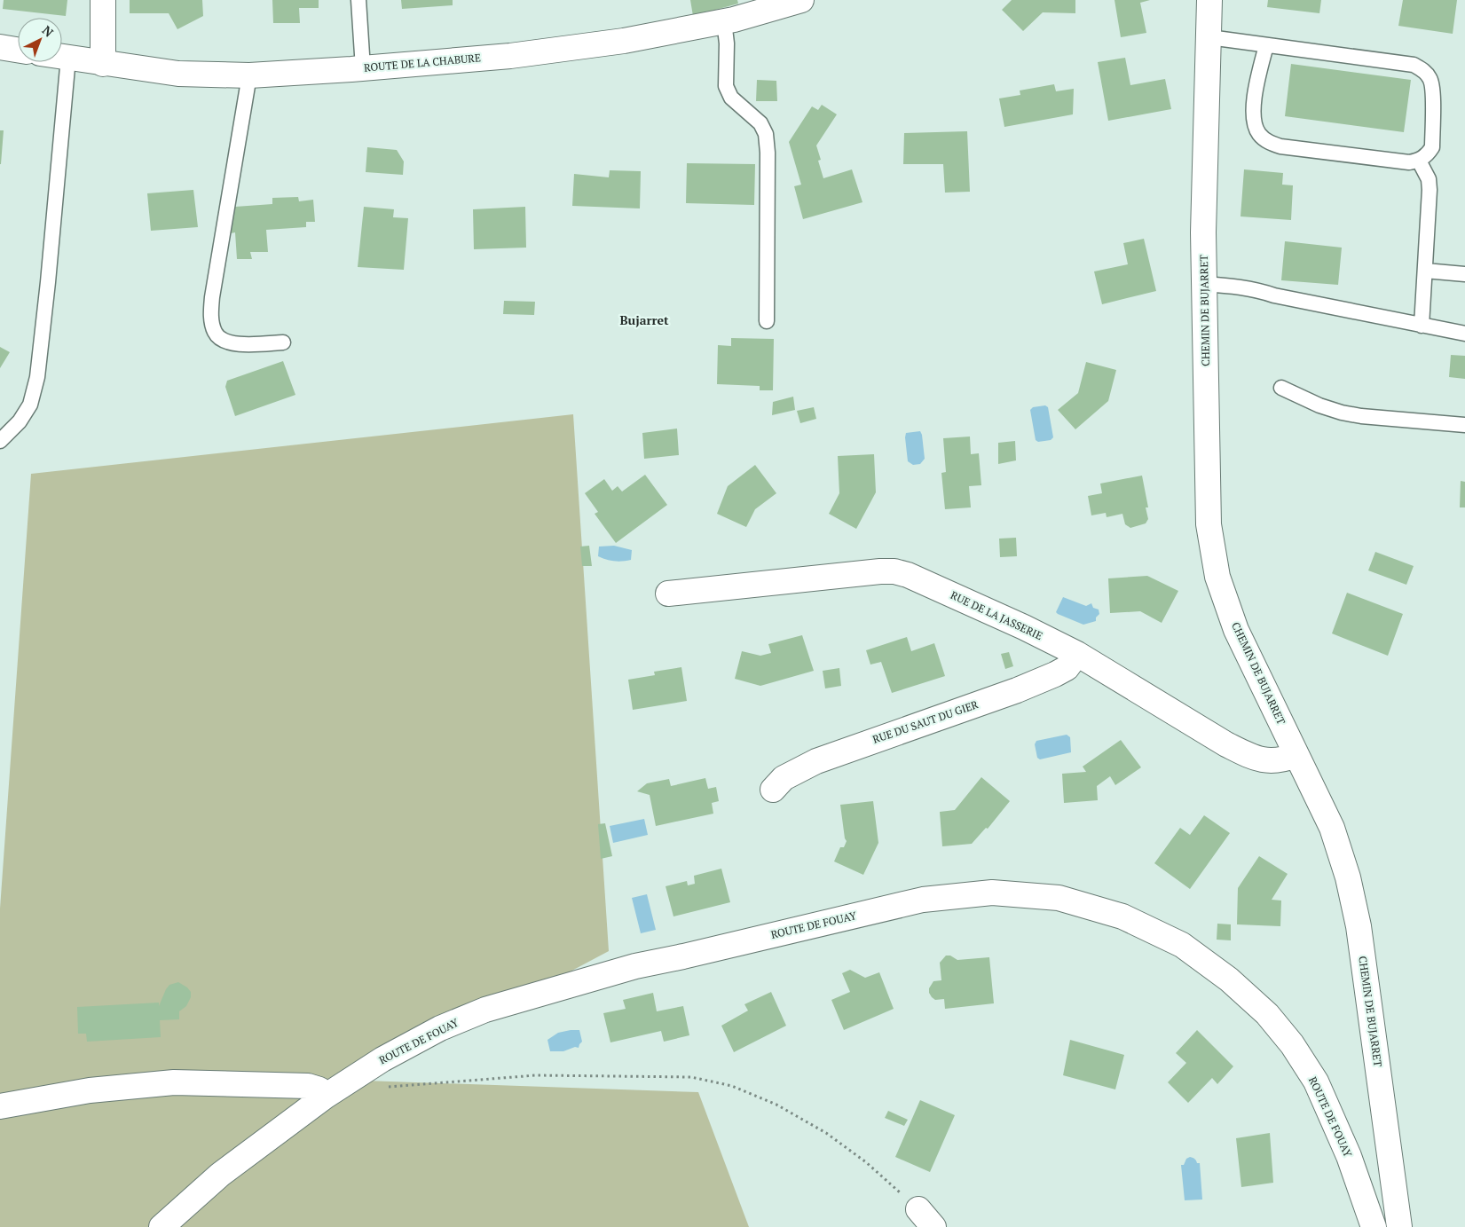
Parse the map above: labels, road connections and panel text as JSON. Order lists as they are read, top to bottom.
{
  "streets": {
    "street": [
      "ROUTE DE LA CHABURE",
      "CHEMIN DE BUJARRET",
      "RUE DE LA JASSERIE",
      "RUE DU SAUT DU GIER",
      "ROUTE DE FOUAY"
    ]
  },
  "crossings": [
    ["CHEMIN DE BUJARRET", "RUE DE LA JASSERIE"],
    ["RUE DE LA JASSERIE", "RUE DU SAUT DU GIER"]
  ],
  "districts": ["Bujarret"],
  "north": "top right"
}
